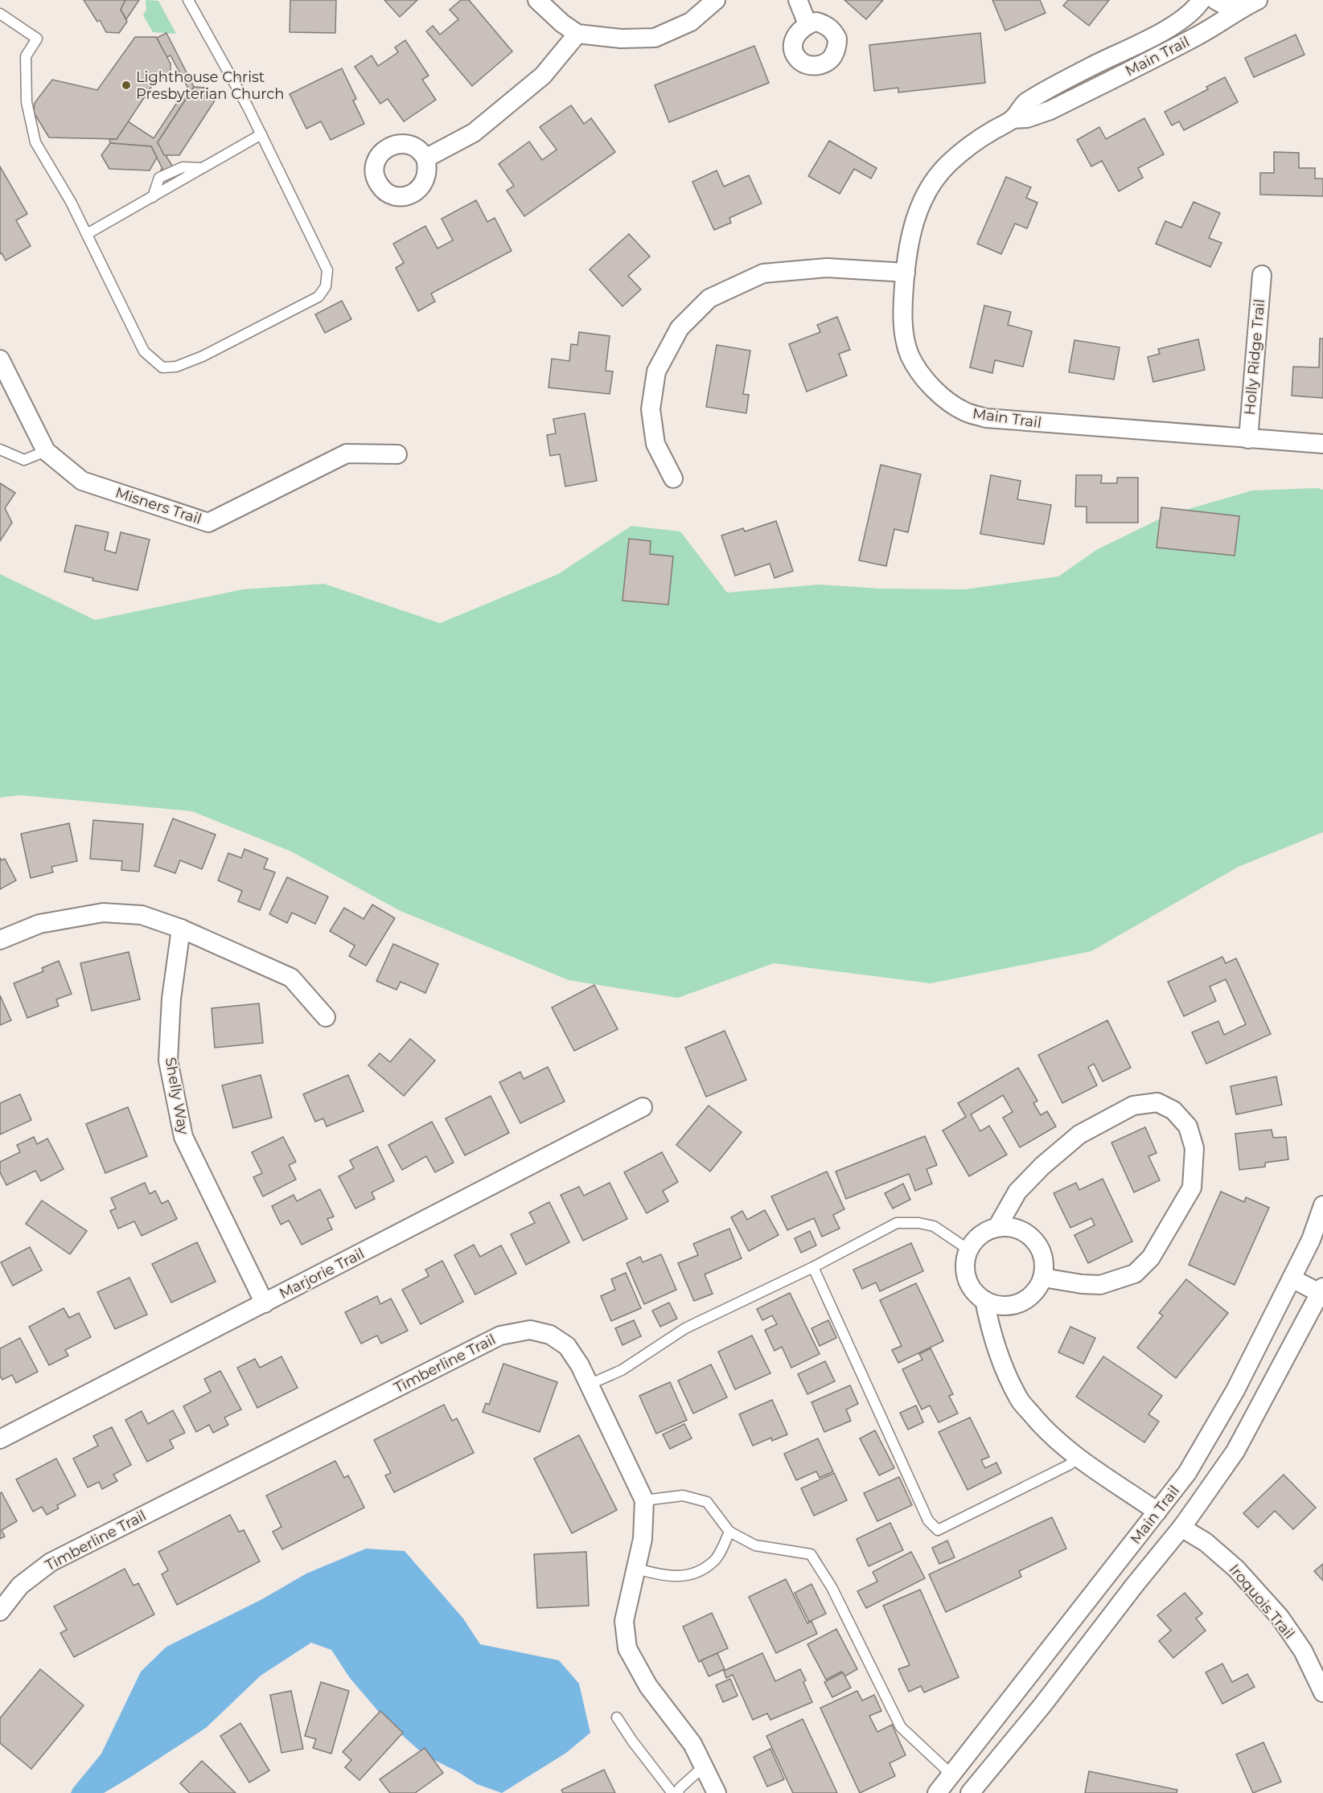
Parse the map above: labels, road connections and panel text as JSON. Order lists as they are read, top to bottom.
{
  "streets": {
    "street": [
      "Main Trail",
      "Holly Ridge Trail",
      "Misners Trail",
      "Shelly Way",
      "Marjorie Trail",
      "Timberline Trail",
      "Iroquois Trail"
    ]
  },
  "crossings": [
    ["Main Trail", "Holly Ridge Trail"],
    ["Main Trail", "Iroquois Trail"],
    ["Shelly Way", "Marjorie Trail"]
  ],
  "places": ["Lighthouse Christ Presbyterian Church"]
}
